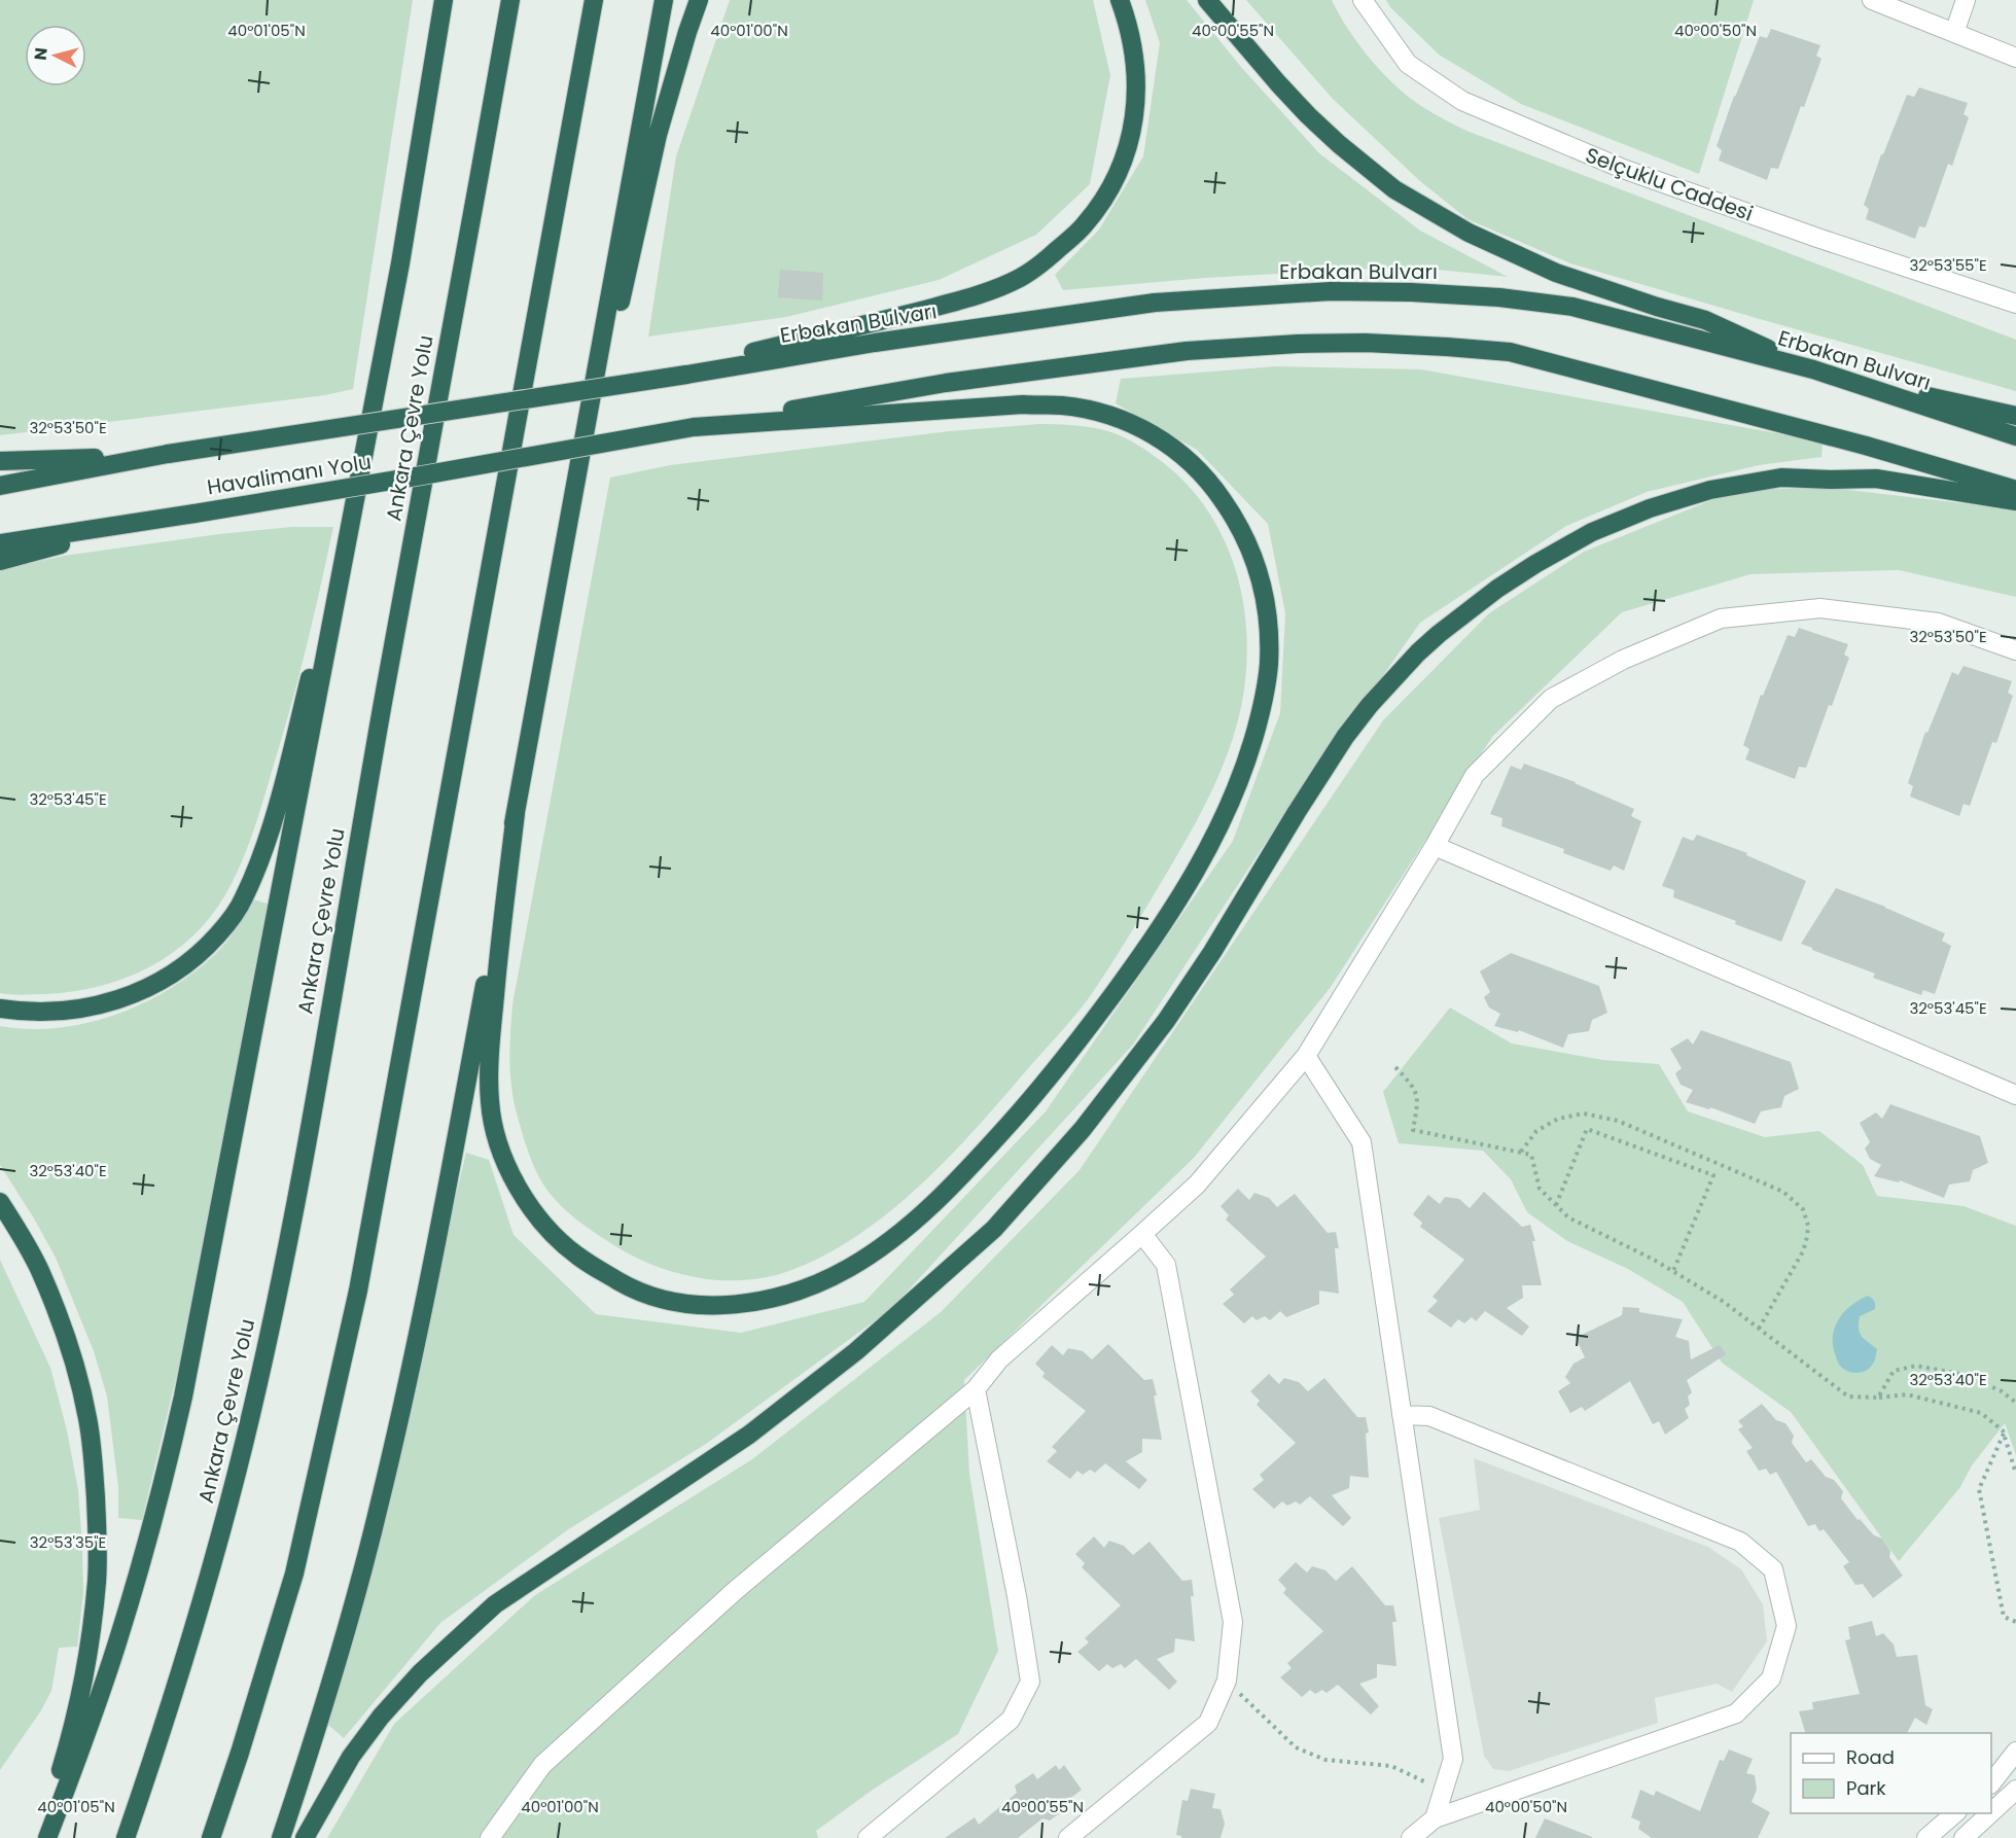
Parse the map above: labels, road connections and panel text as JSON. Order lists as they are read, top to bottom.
{
  "streets": {
    "highway": ["Erbakan Bulvarı", "Ankara Çevre Yolu", "Havalimanı Yolu"],
    "street": ["Selçuklu Caddesi"]
  },
  "crossings": [
    ["Erbakan Bulvarı", "Havalimanı Yolu"]
  ],
  "legend": ["Road", "Park"],
  "north": "left",
  "coordinates": [
    "40°01'05\"N",
    "40°01'00\"N",
    "40°00'55\"N",
    "40°00'50\"N",
    "32°53'55\"E",
    "32°53'50\"E",
    "32°53'45\"E",
    "32°53'40\"E",
    "32°53'35\"E"
  ]
}
